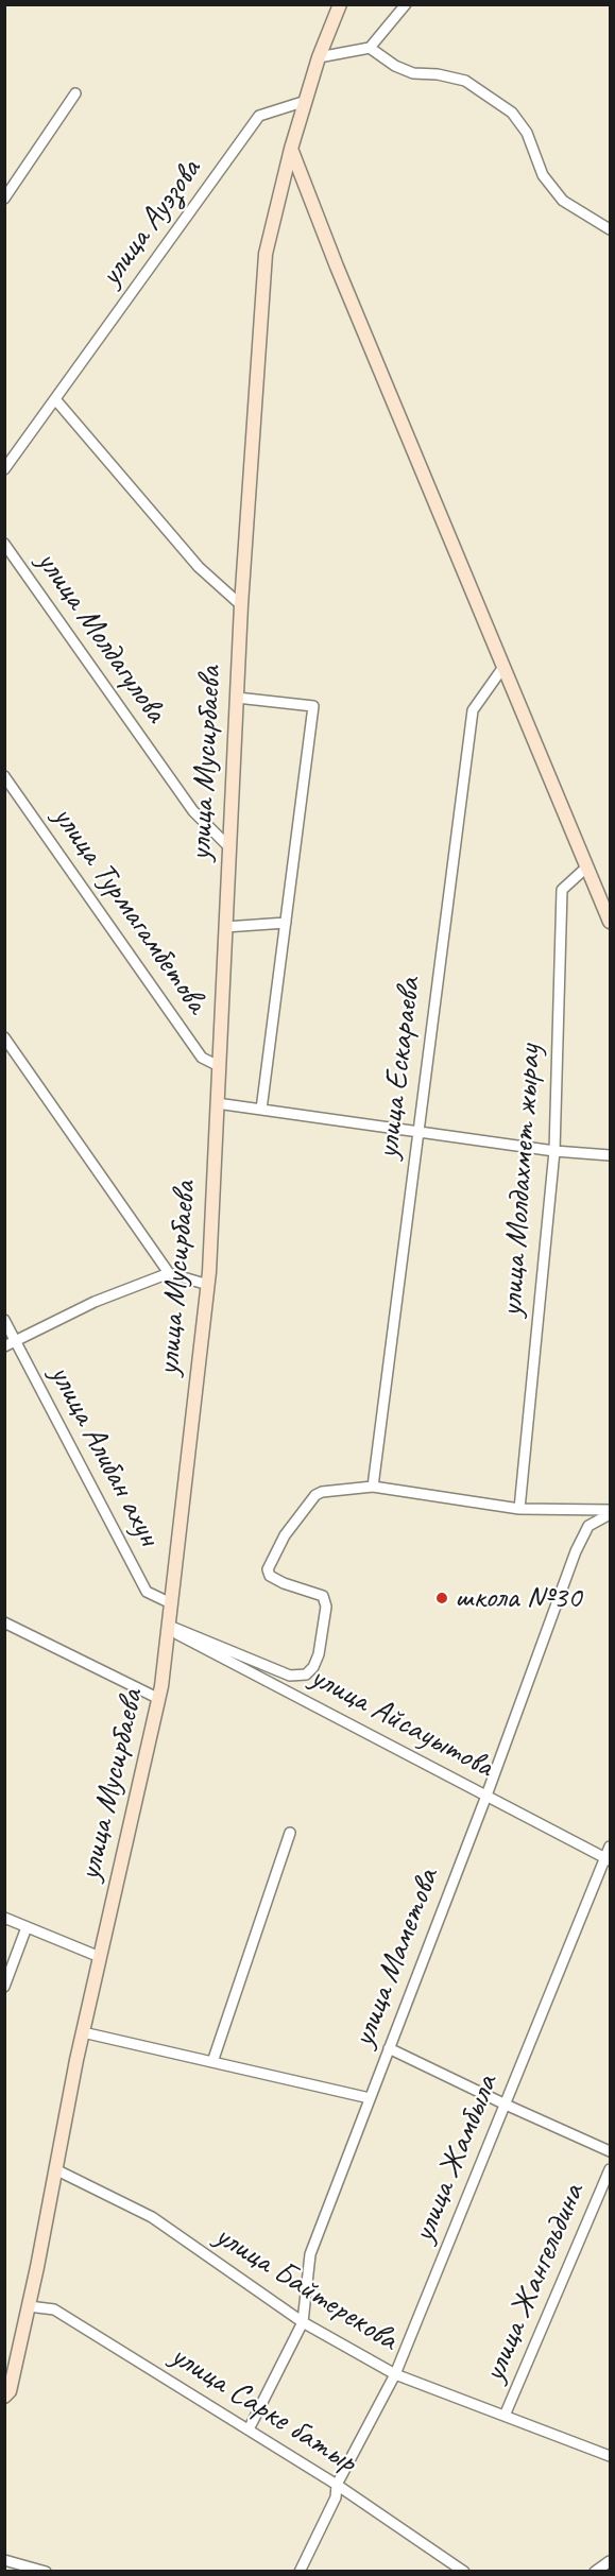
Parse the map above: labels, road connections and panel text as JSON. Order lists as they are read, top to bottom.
{
  "streets": {
    "street": [
      "улица Ауэзова",
      "улица Молдагулова",
      "улица Мусирбаева",
      "улица Турмагамбетова",
      "улица Ескараева",
      "улица Молдахмет жырау",
      "улица Алибан ахун",
      "улица Айсауытова",
      "улица Маметова",
      "улица Жамбыла",
      "улица Жангельдина",
      "улица Байтерекова",
      "улица Сарке батыр"
    ]
  },
  "crossings": [
    ["улица Ауэзова", "улица Мусирбаева"],
    ["улица Молдагулова", "улица Мусирбаева"],
    ["улица Мусирбаева", "улица Турмагамбетова"],
    ["улица Мусирбаева", "улица Алибан ахун"],
    ["улица Мусирбаева", "улица Айсауытова"],
    ["улица Мусирбаева", "улица Байтерекова"],
    ["улица Мусирбаева", "улица Сарке батыр"],
    ["улица Айсауытова", "улица Маметова"],
    ["улица Айсауытова", "улица Жамбыла"],
    ["улица Маметова", "улица Байтерекова"],
    ["улица Маметова", "улица Сарке батыр"],
    ["улица Жамбыла", "улица Байтерекова"],
    ["улица Жамбыла", "улица Сарке батыр"],
    ["улица Жангельдина", "улица Байтерекова"]
  ],
  "places": ["школа №30"]
}
